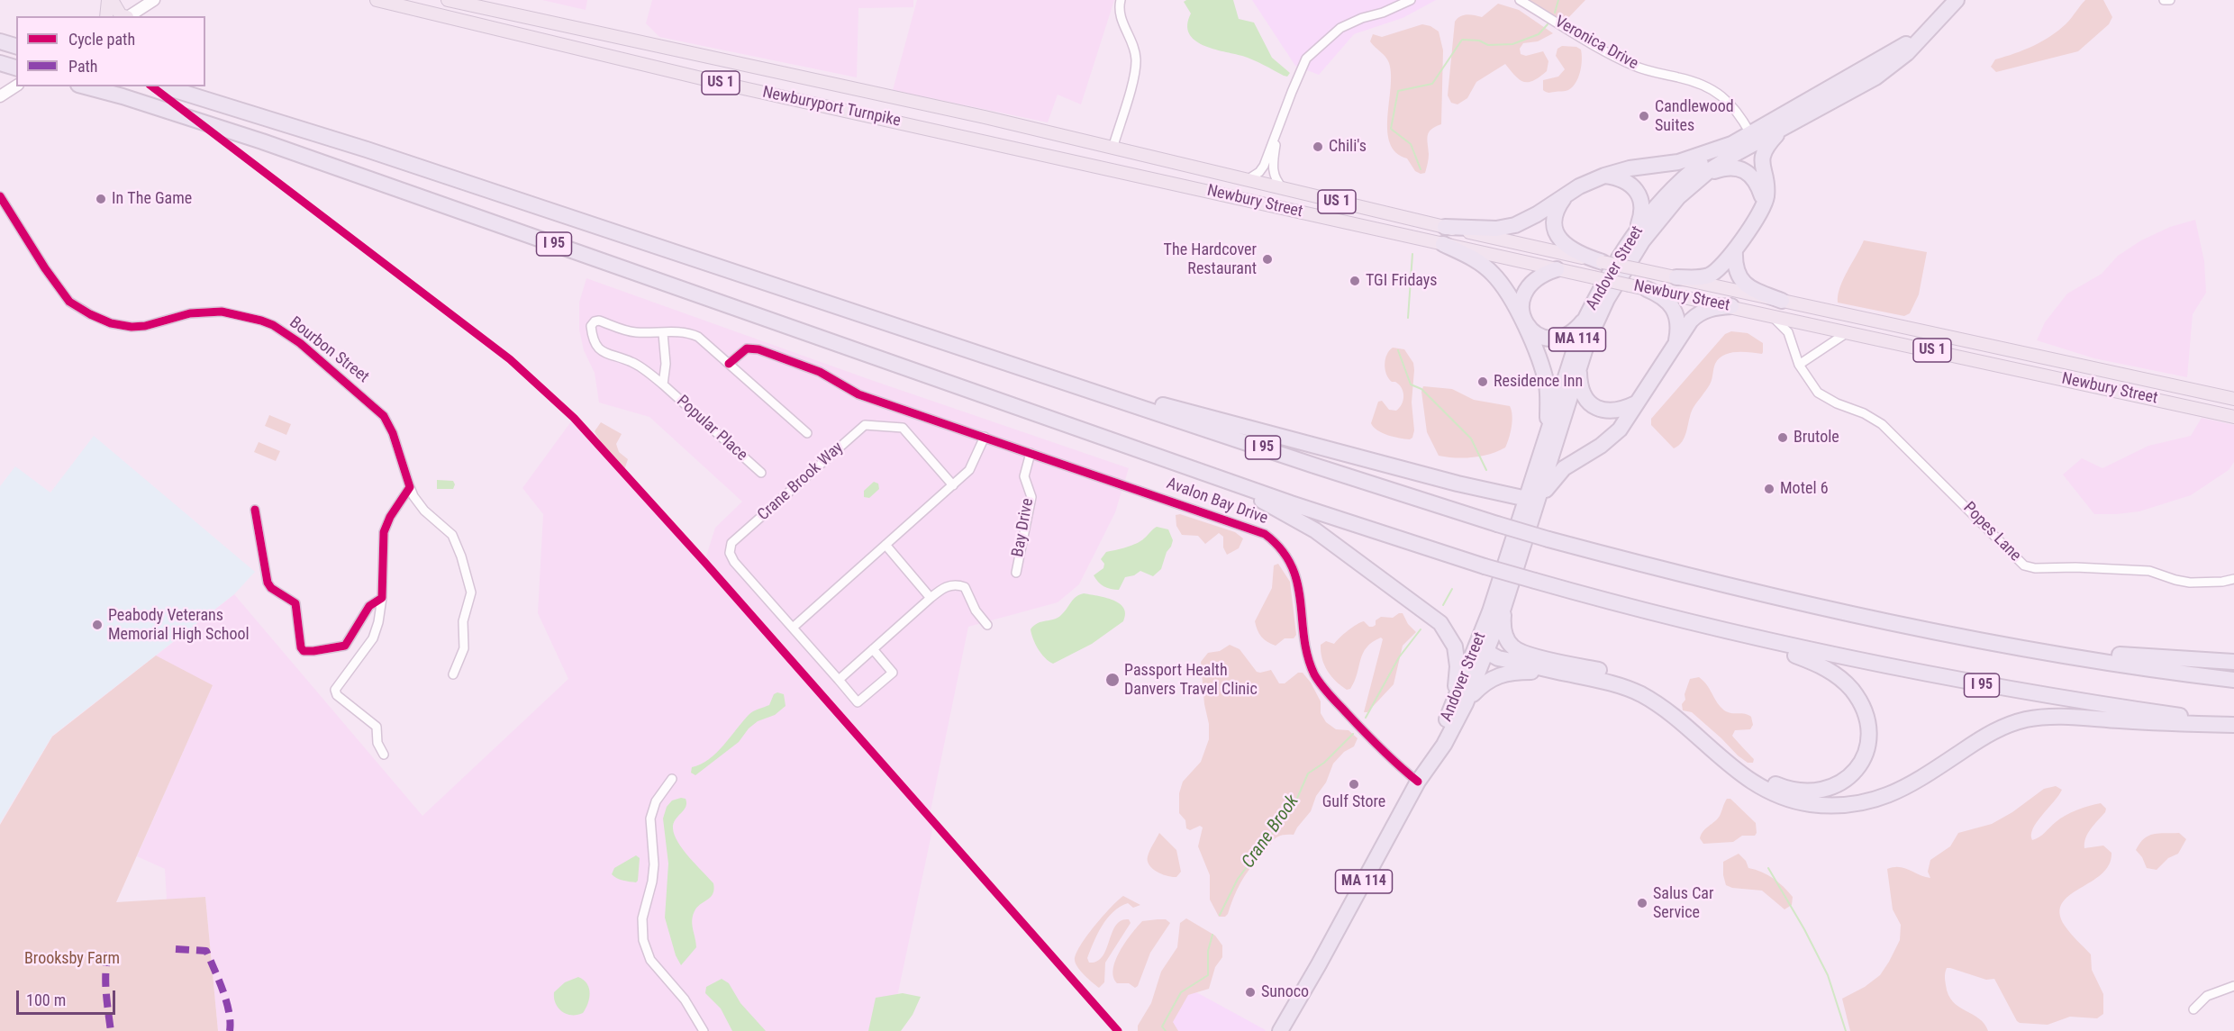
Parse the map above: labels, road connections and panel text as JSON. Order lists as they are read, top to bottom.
{
  "streets": {
    "highway": ["I 95", "Andover Street", "MA 114"],
    "main road": ["US 1", "Newburyport Turnpike", "Newbury Street"],
    "street": [
      "Veronica Drive",
      "Bourbon Street",
      "Popular Place",
      "Crane Brook Way",
      "Avalon Bay Drive",
      "Bay Drive",
      "Popes Lane"
    ]
  },
  "crossings": [
    ["Veronica Drive", "Andover Street"],
    ["Newburyport Turnpike", "Newbury Street"],
    ["Newbury Street", "Popes Lane"],
    ["Andover Street", "Avalon Bay Drive"],
    ["Popular Place", "Avalon Bay Drive"],
    ["Avalon Bay Drive", "Bay Drive"]
  ],
  "water": ["Crane Brook"],
  "parks": ["Brooksby Farm"],
  "places": [
    "Candlewood Suites",
    "Chili's",
    "In The Game",
    "The Hardcover Restaurant",
    "TGI Fridays",
    "Residence Inn",
    "Brutole",
    "Motel 6",
    "Peabody Veterans Memorial High School",
    "Passport Health Danvers Travel Clinic",
    "Gulf Store",
    "Salus Car Service",
    "Sunoco"
  ],
  "legend": ["Cycle path", "Path"],
  "scale_bar": "100 m"
}
